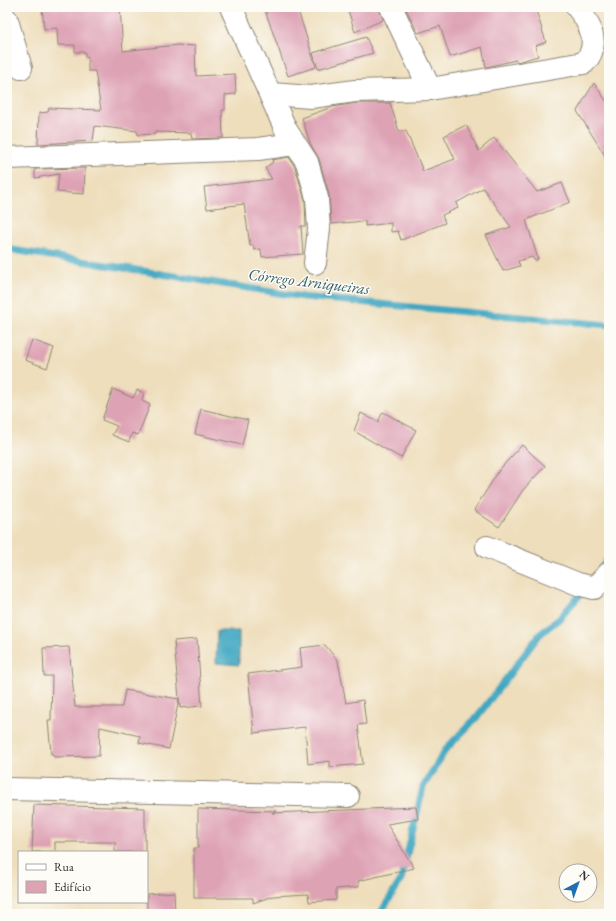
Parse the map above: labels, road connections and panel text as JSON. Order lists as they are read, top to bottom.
{
  "water": ["Córrego Arniqueiras"],
  "legend": ["Rua", "Edifício"],
  "north": "top right"
}
